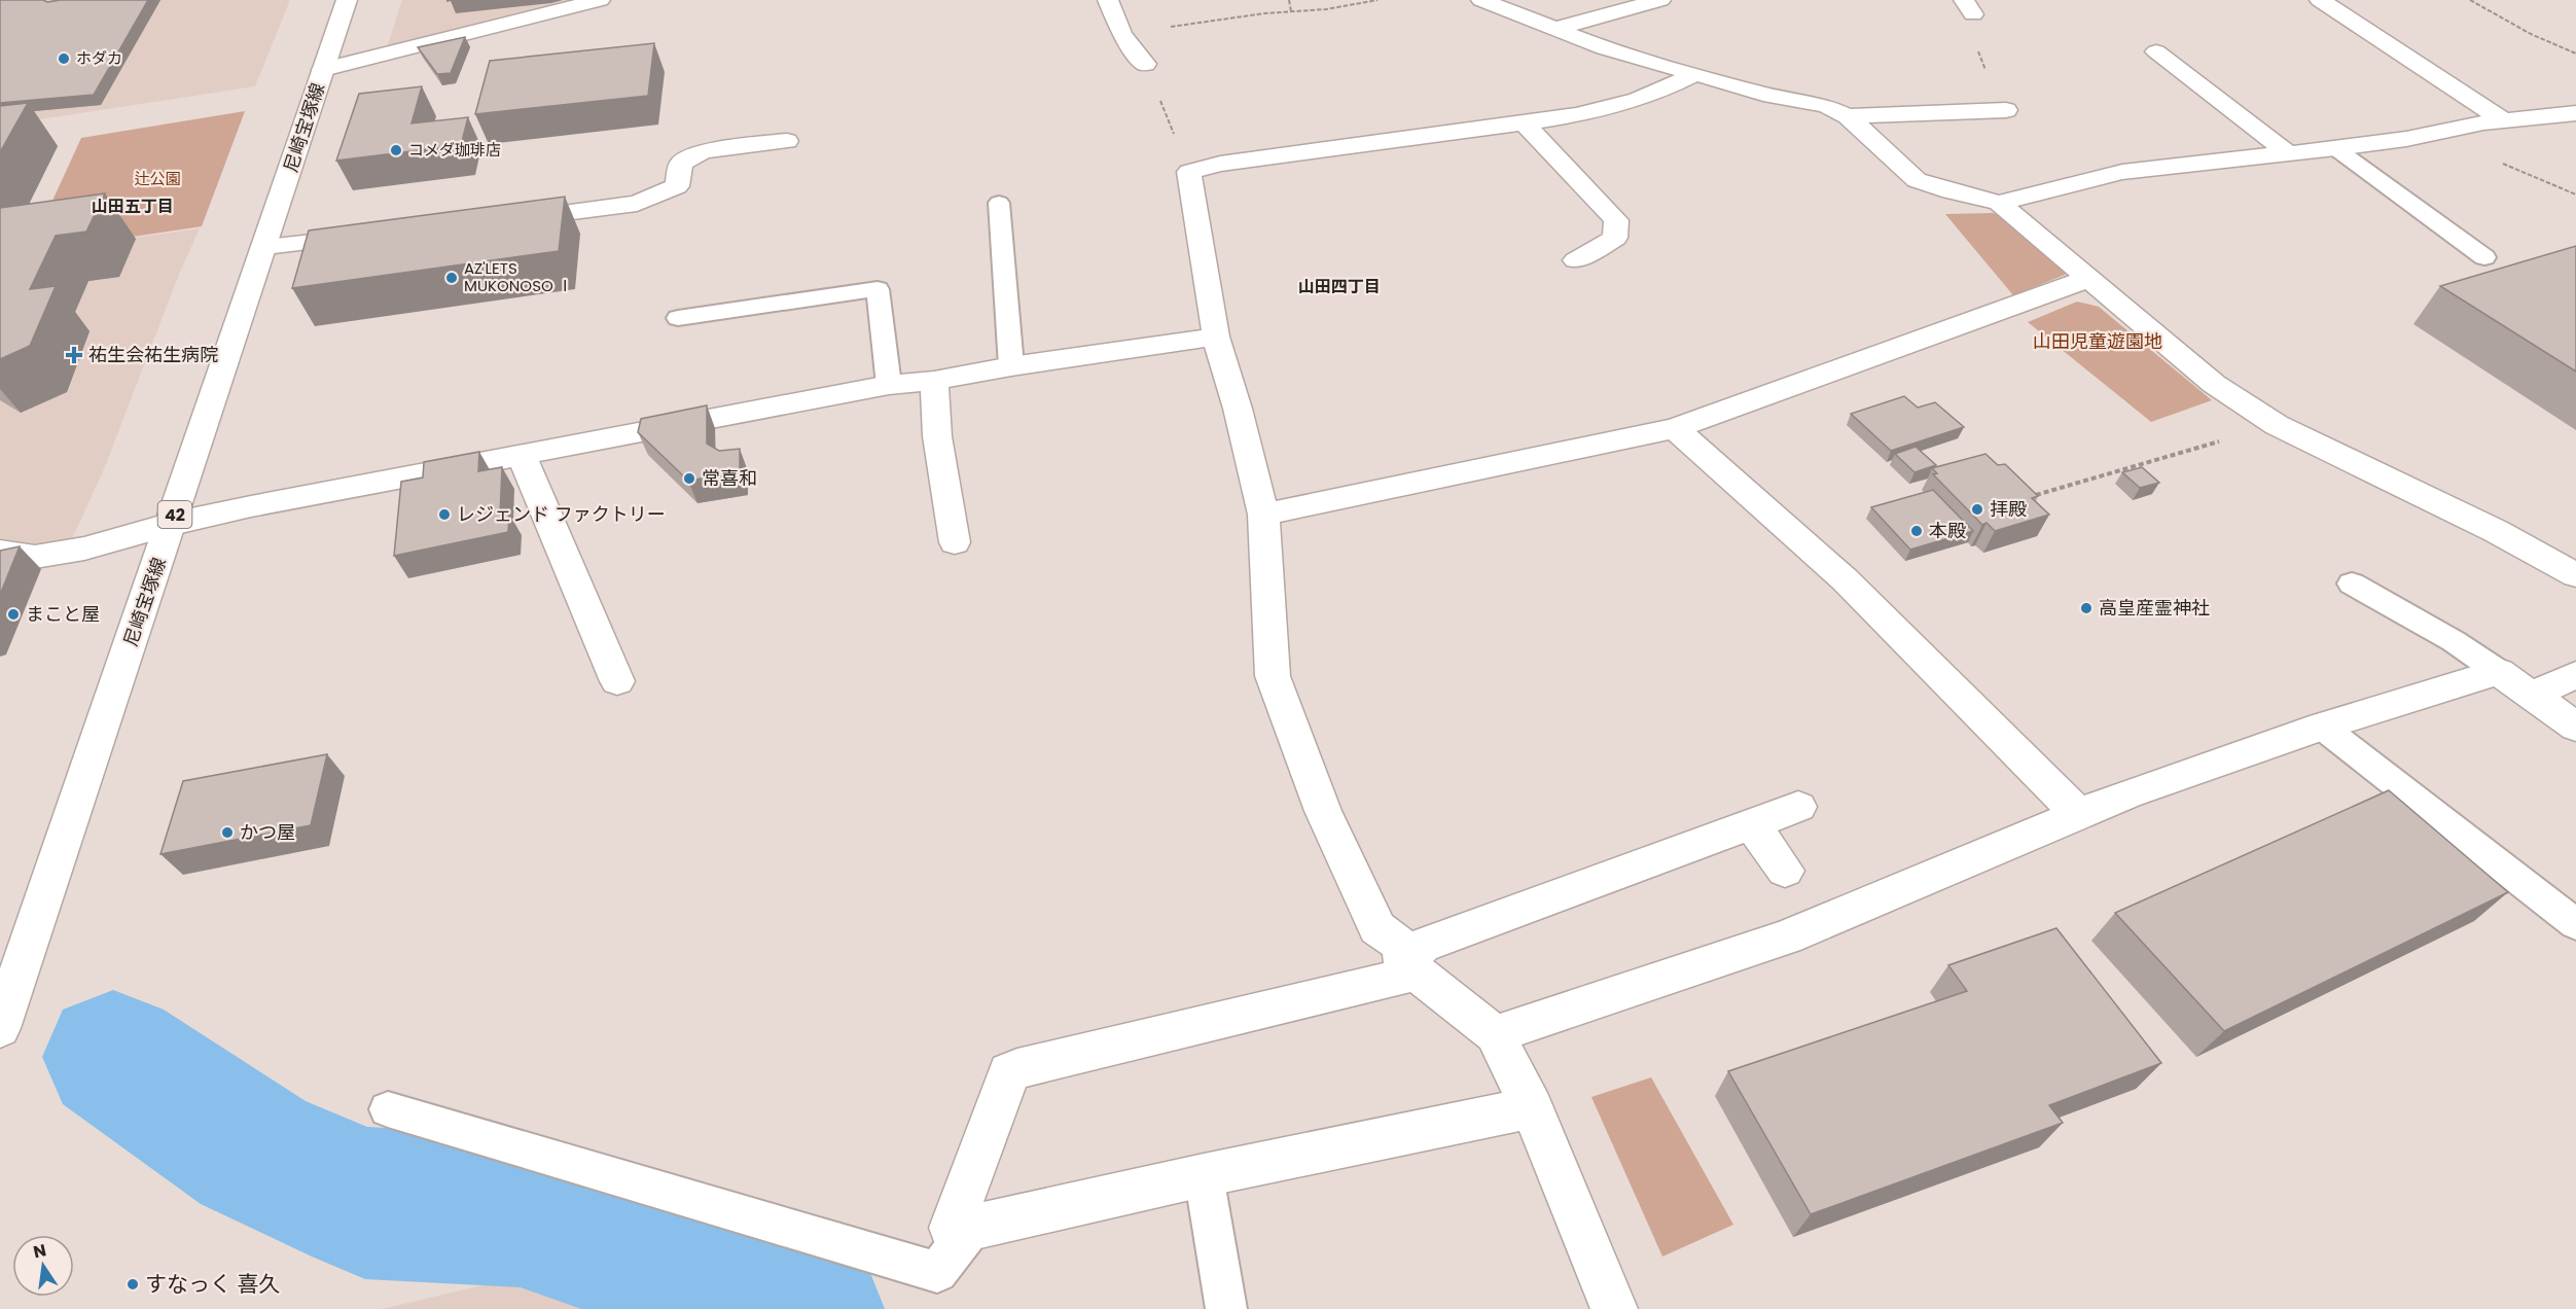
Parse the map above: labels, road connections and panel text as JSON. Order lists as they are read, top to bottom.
{
  "streets": {
    "street": ["尼崎宝塚線", "42"]
  },
  "districts": ["山田五丁目", "山田四丁目"],
  "parks": ["辻公園", "山田児童遊園地"],
  "places": {
    "other": [
      "ホダカ",
      "コメダ珈琲店",
      "AZ'LETS MUKONOSO Ⅰ",
      "常喜和",
      "拝殿",
      "レジェンド ファクトリー",
      "本殿",
      "高皇産霊神社",
      "まこと屋",
      "かつ屋",
      "すなっく 喜久"
    ],
    "health": ["祐生会祐生病院"]
  },
  "north": "top"
}
